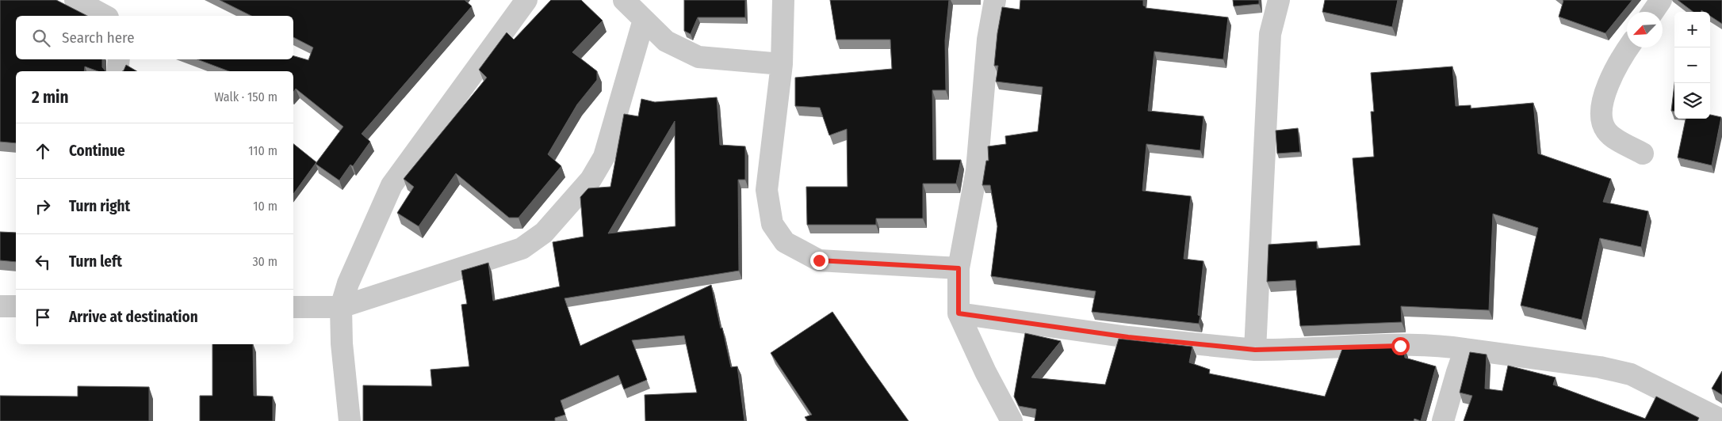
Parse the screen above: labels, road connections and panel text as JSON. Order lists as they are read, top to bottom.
{
  "north": "bottom left",
  "page": {
    "map_buttons": ["+", "−"],
    "search": "Search here",
    "heading": ["2 min", "Walk · 150 m"],
    "list": [
      ["Continue", "110 m"],
      ["Turn right", "10 m"],
      ["Turn left", "30 m"],
      "Arrive at destination"
    ]
  }
}
